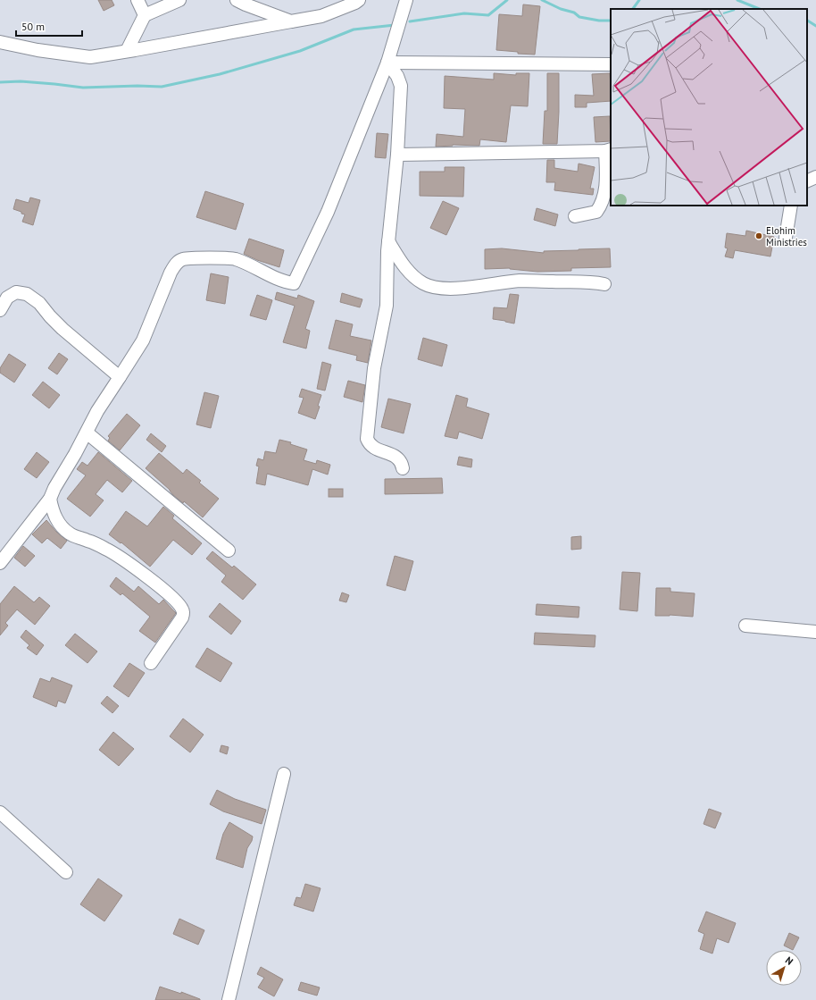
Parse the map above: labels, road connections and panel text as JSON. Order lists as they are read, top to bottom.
{
  "places": ["Elohim Ministries"],
  "scale_bar": "50 m",
  "north": "top right"
}
